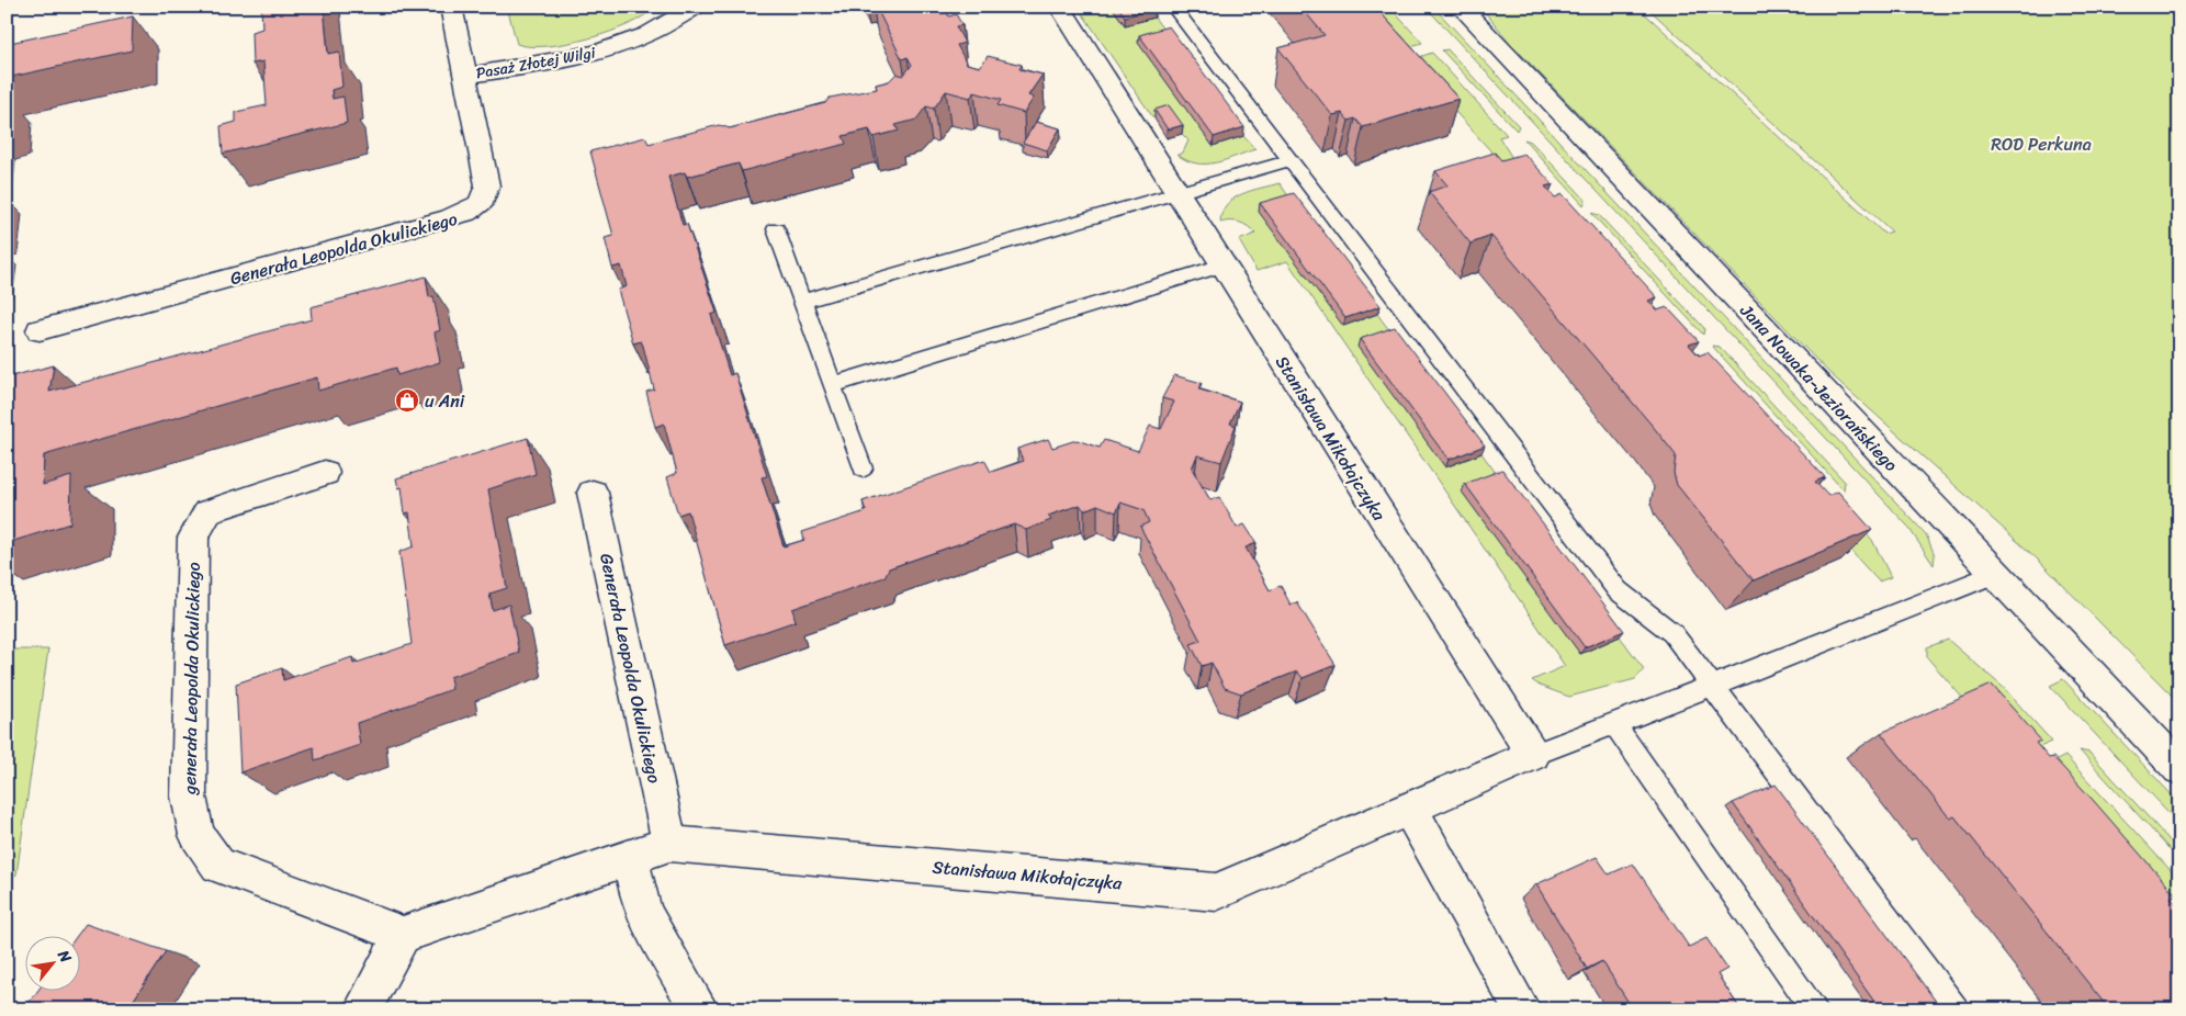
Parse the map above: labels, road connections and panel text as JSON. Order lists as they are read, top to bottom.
{
  "streets": {
    "street": [
      "Pasaż Złotej Wilgi",
      "Generała Leopolda Okulickiego",
      "Jana Nowaka-Jeziorańskiego",
      "Stanisława Mikołajczyka",
      "generała Leopolda Okulickiego"
    ]
  },
  "crossings": [
    ["Pasaż Złotej Wilgi", "Generała Leopolda Okulickiego"],
    ["Generała Leopolda Okulickiego", "Stanisława Mikołajczyka"],
    ["Stanisława Mikołajczyka", "generała Leopolda Okulickiego"]
  ],
  "parks": ["ROD Perkuna"],
  "places": {
    "shop": ["u Ani"]
  },
  "north": "top right"
}
